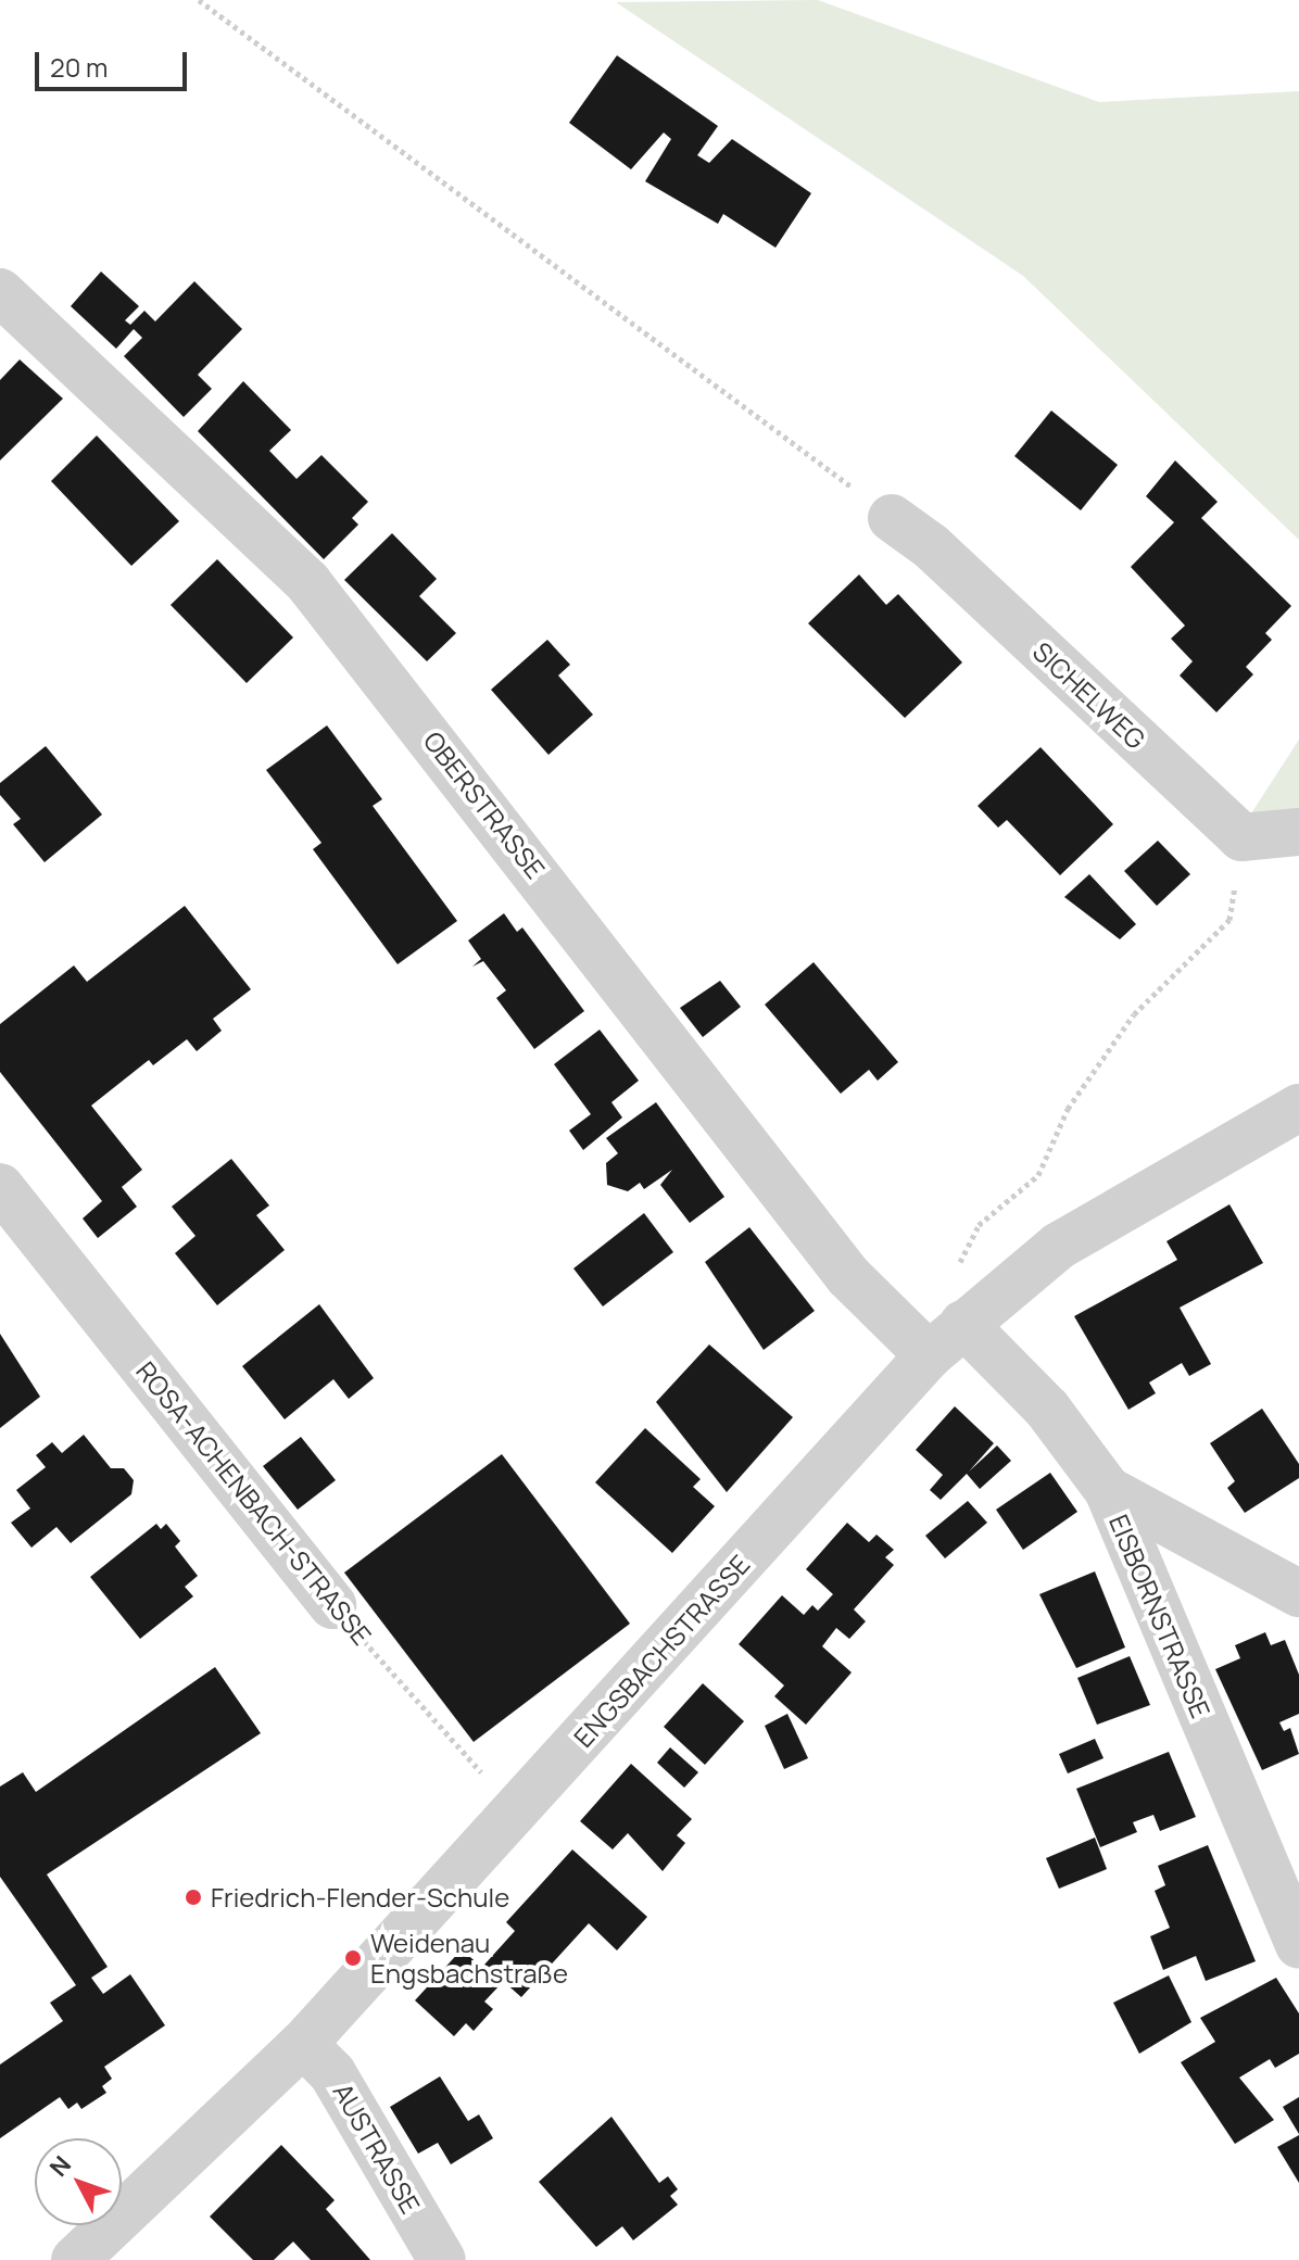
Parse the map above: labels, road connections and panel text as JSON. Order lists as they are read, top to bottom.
{
  "streets": {
    "street": [
      "SICHELWEG",
      "OBERSTRASSE",
      "ROSA-ACHENBACH-STRASSE",
      "EISBORNSTRASSE",
      "ENGSBACHSTRASSE",
      "AUSTRASSE"
    ]
  },
  "crossings": [
    ["OBERSTRASSE", "ENGSBACHSTRASSE"],
    ["ROSA-ACHENBACH-STRASSE", "ENGSBACHSTRASSE"],
    ["EISBORNSTRASSE", "ENGSBACHSTRASSE"],
    ["ENGSBACHSTRASSE", "AUSTRASSE"]
  ],
  "places": ["Friedrich-Flender-Schule", "Weidenau Engsbachstraße"],
  "scale_bar": "20 m",
  "north": "top left"
}
